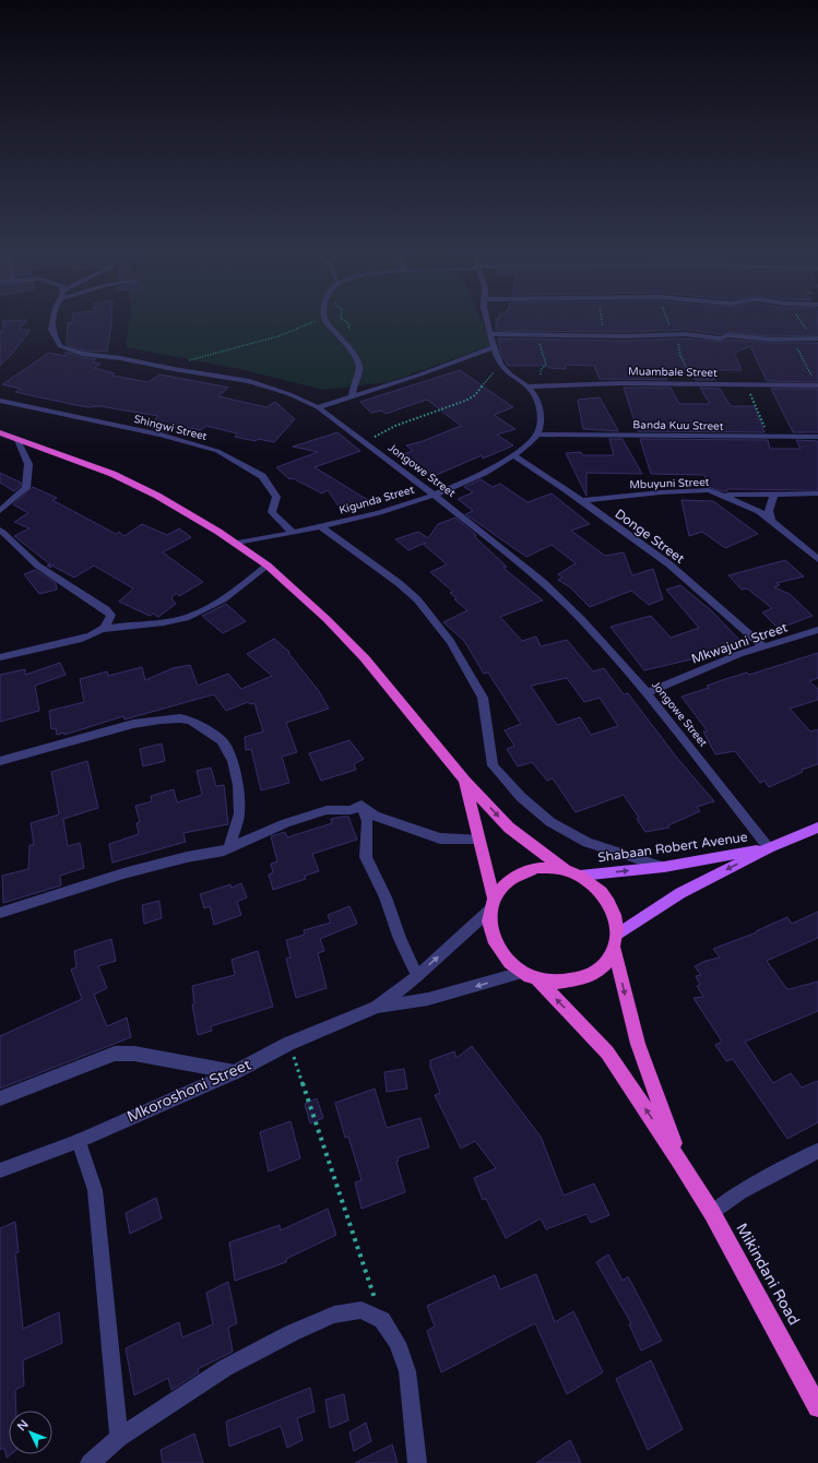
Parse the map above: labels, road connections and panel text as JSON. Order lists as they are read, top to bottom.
{
  "streets": {
    "highway": ["Mikindani Road"],
    "main road": ["Shabaan Robert Avenue"],
    "street": [
      "Muambale Street",
      "Banda Kuu Street",
      "Shingwi Street",
      "Jongowe Street",
      "Mbuyuni Street",
      "Kigunda Street",
      "Donge Street",
      "Mkwajuni Street",
      "Mkoroshoni Street"
    ]
  },
  "crossings": [
    ["Banda Kuu Street", "Kigunda Street"],
    ["Shingwi Street", "Kigunda Street"],
    ["Jongowe Street", "Kigunda Street"],
    ["Jongowe Street", "Mkwajuni Street"],
    ["Jongowe Street", "Shabaan Robert Avenue"],
    ["Mbuyuni Street", "Donge Street"],
    ["Kigunda Street", "Donge Street"],
    ["Donge Street", "Mkwajuni Street"],
    ["Shabaan Robert Avenue", "Mkoroshoni Street"],
    ["Shabaan Robert Avenue", "Mikindani Road"],
    ["Mkoroshoni Street", "Mikindani Road"]
  ],
  "north": "top left"
}
